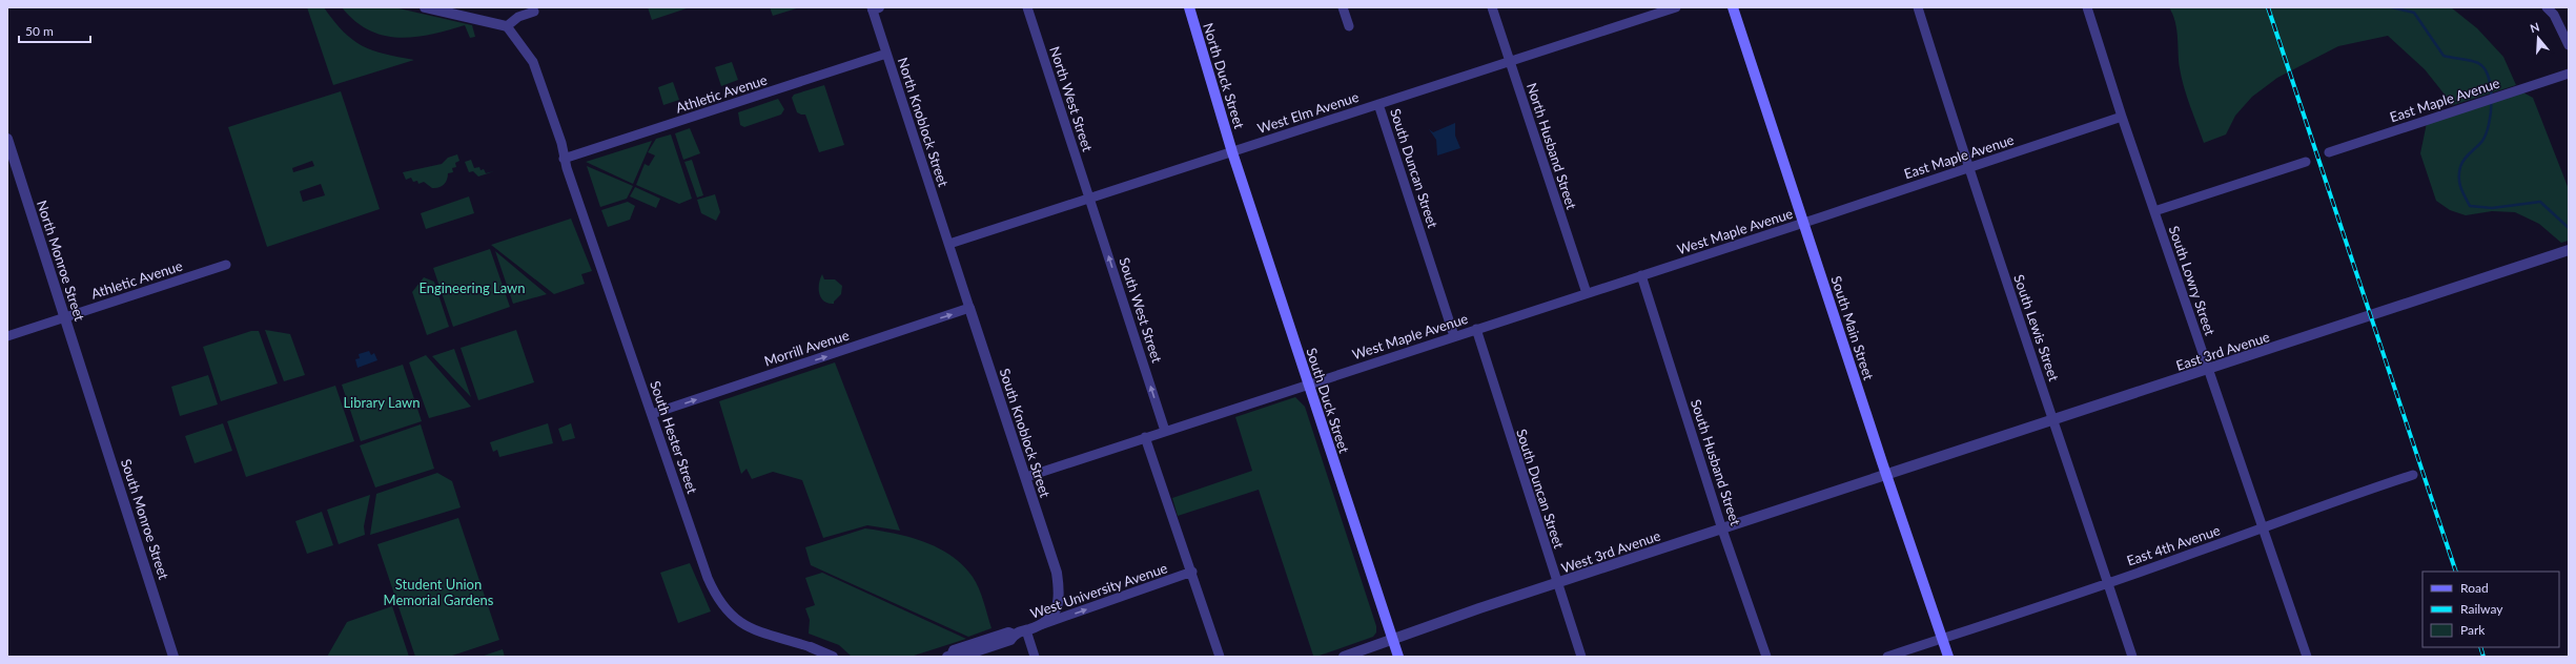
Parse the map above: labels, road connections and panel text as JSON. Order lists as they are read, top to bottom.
{
  "streets": {
    "main road": ["North Duck Street", "South Main Street", "South Duck Street"],
    "street": [
      "Athletic Avenue",
      "North West Street",
      "East Maple Avenue",
      "West Elm Avenue",
      "North Knoblock Street",
      "North Husband Street",
      "South Duncan Street",
      "West Maple Avenue",
      "North Monroe Street",
      "South Lowry Street",
      "South West Street",
      "South Lewis Street",
      "Morrill Avenue",
      "East 3rd Avenue",
      "South Knoblock Street",
      "South Hester Street",
      "South Husband Street",
      "South Monroe Street",
      "East 4th Avenue",
      "West 3rd Avenue",
      "West University Avenue"
    ]
  },
  "crossings": [
    ["North Duck Street", "West Elm Avenue"],
    ["North Duck Street", "South Duck Street"],
    ["Athletic Avenue", "North Knoblock Street"],
    ["Athletic Avenue", "North Monroe Street"],
    ["Athletic Avenue", "South Hester Street"],
    ["North West Street", "West Elm Avenue"],
    ["North West Street", "South West Street"],
    ["East Maple Avenue", "West Maple Avenue"],
    ["East Maple Avenue", "South Lowry Street"],
    ["East Maple Avenue", "South Main Street"],
    ["East Maple Avenue", "South Lewis Street"],
    ["West Elm Avenue", "North Knoblock Street"],
    ["West Elm Avenue", "North Husband Street"],
    ["West Elm Avenue", "South Duncan Street"],
    ["West Elm Avenue", "South West Street"],
    ["West Elm Avenue", "South Duck Street"],
    ["West Elm Avenue", "South Knoblock Street"],
    ["North Knoblock Street", "South Knoblock Street"],
    ["North Husband Street", "West Maple Avenue"],
    ["South Duncan Street", "West Maple Avenue"],
    ["South Duncan Street", "West 3rd Avenue"],
    ["West Maple Avenue", "South West Street"],
    ["West Maple Avenue", "South Main Street"],
    ["West Maple Avenue", "South Duck Street"],
    ["West Maple Avenue", "South Knoblock Street"],
    ["West Maple Avenue", "South Husband Street"],
    ["North Monroe Street", "South Monroe Street"],
    ["South Lowry Street", "East 3rd Avenue"],
    ["South Lowry Street", "East 4th Avenue"],
    ["South Main Street", "East 3rd Avenue"],
    ["South Main Street", "East 4th Avenue"],
    ["South Main Street", "West 3rd Avenue"],
    ["South Lewis Street", "East 3rd Avenue"],
    ["South Lewis Street", "East 4th Avenue"],
    ["Morrill Avenue", "South Knoblock Street"],
    ["Morrill Avenue", "South Hester Street"],
    ["East 3rd Avenue", "West 3rd Avenue"],
    ["South Duck Street", "West 3rd Avenue"],
    ["South Knoblock Street", "West University Avenue"],
    ["South Husband Street", "West 3rd Avenue"]
  ],
  "one_way": ["South West Street", "Morrill Avenue", "West University Avenue"],
  "parks": ["Engineering Lawn", "Library Lawn", "Student Union Memorial Gardens"],
  "legend": ["Road", "Railway", "Park"],
  "scale_bar": "50 m",
  "north": "top"
}
